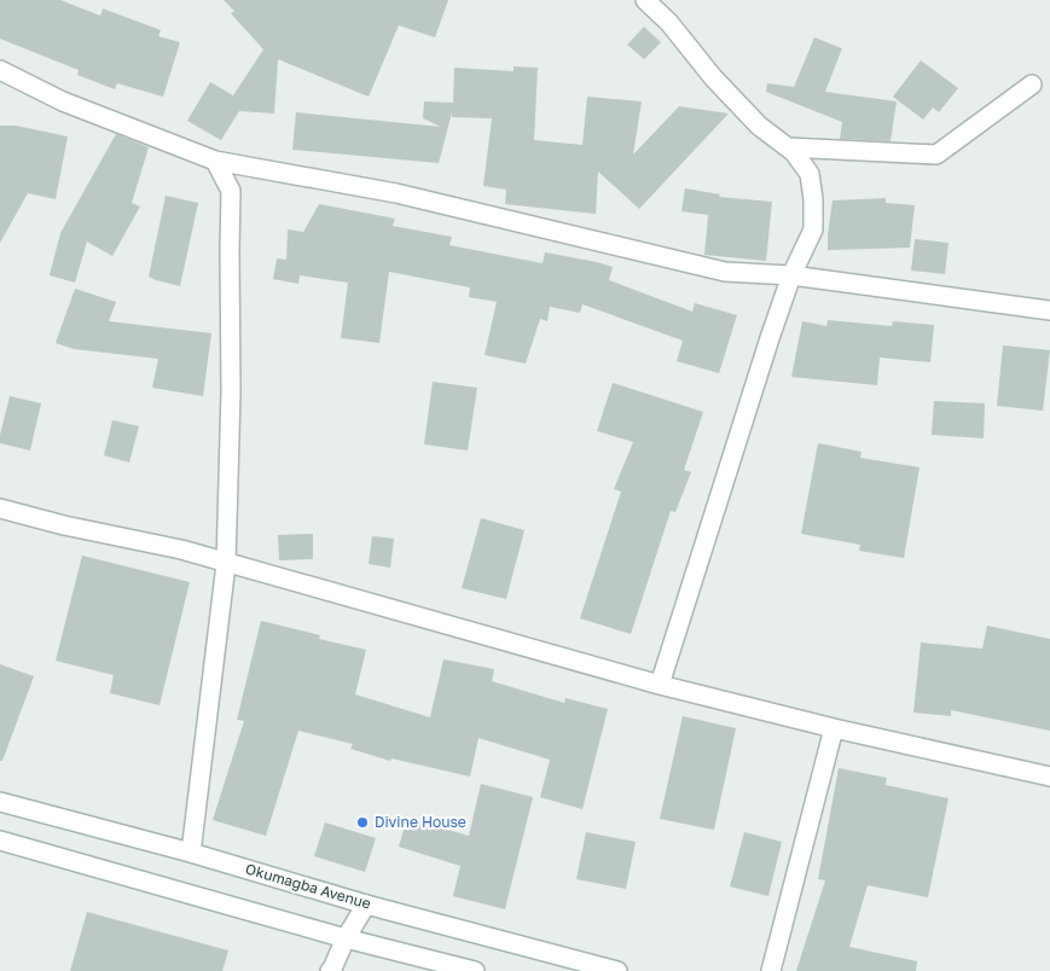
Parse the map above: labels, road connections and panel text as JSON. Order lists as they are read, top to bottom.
{
  "streets": {
    "street": ["Okumagba Avenue"]
  },
  "places": ["Divine House"]
}
